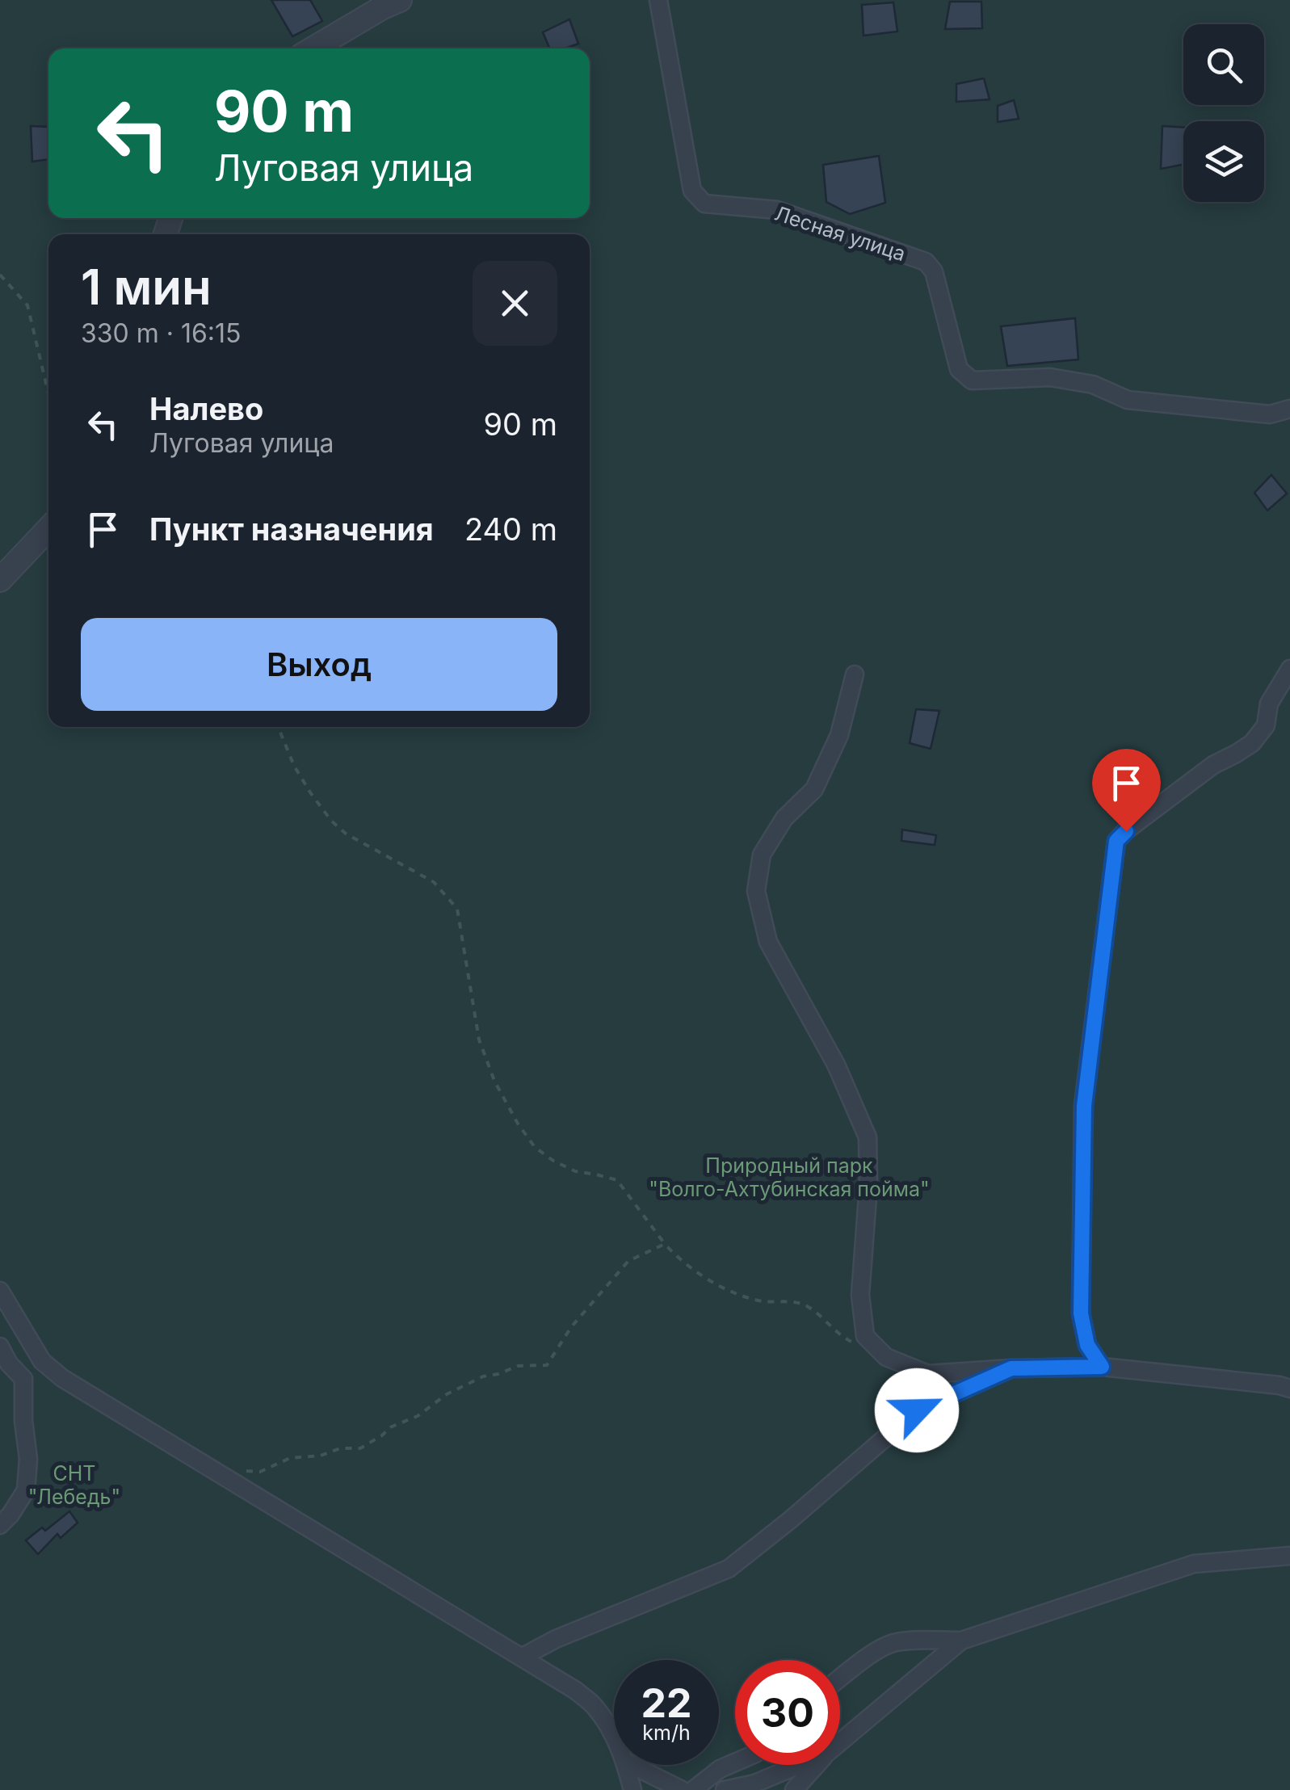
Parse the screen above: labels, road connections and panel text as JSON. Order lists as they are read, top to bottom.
{
  "streets": {
    "street": ["Лесная улица"]
  },
  "parks": ["Природный парк \"Волго-Ахтубинская пойма\"", "СНТ \"Лебедь\""],
  "page": {
    "turn": ["90 m", "Луговая улица"],
    "heading": ["1 мин", "330 m · 16:15"],
    "list": [
      {
        "name": "Налево",
        "note": "Луговая улица",
        "value": "90 m"
      },
      {
        "name": "Пункт назначения",
        "value": "240 m"
      }
    ],
    "buttons": "Выход",
    "speed": "22 km/h",
    "limit": "30"
  }
}
